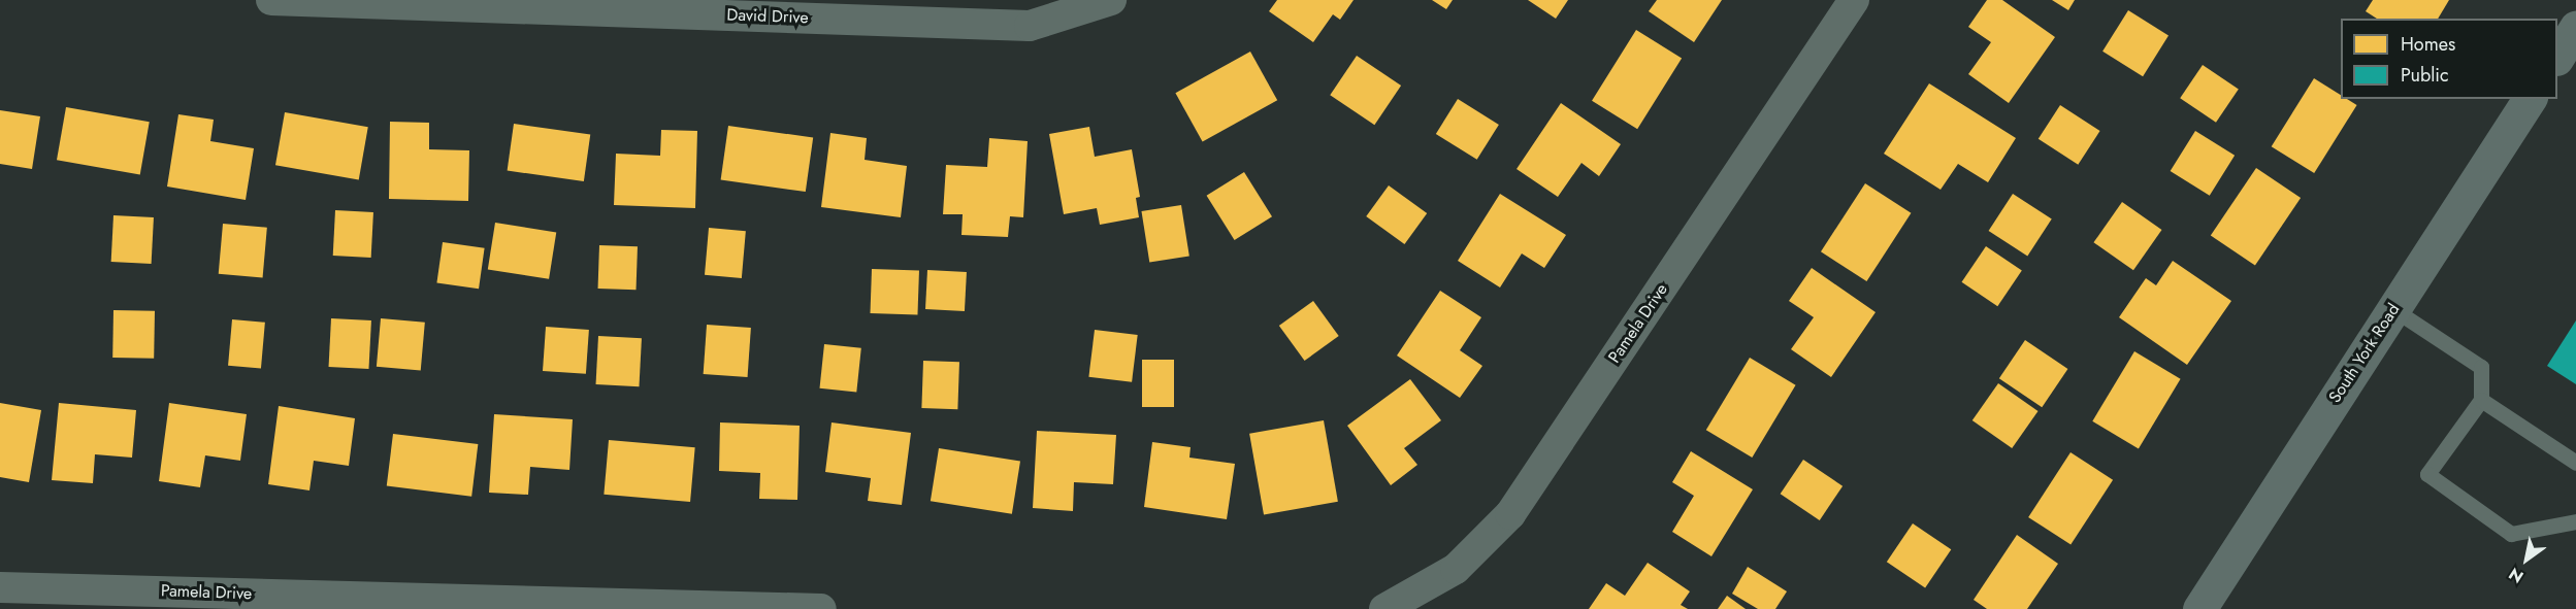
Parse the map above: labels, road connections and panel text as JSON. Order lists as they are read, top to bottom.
{
  "streets": {
    "main road": ["South York Road"],
    "street": ["David Drive", "Pamela Drive"]
  },
  "legend": ["Homes", "Public"],
  "north": "bottom left"
}
